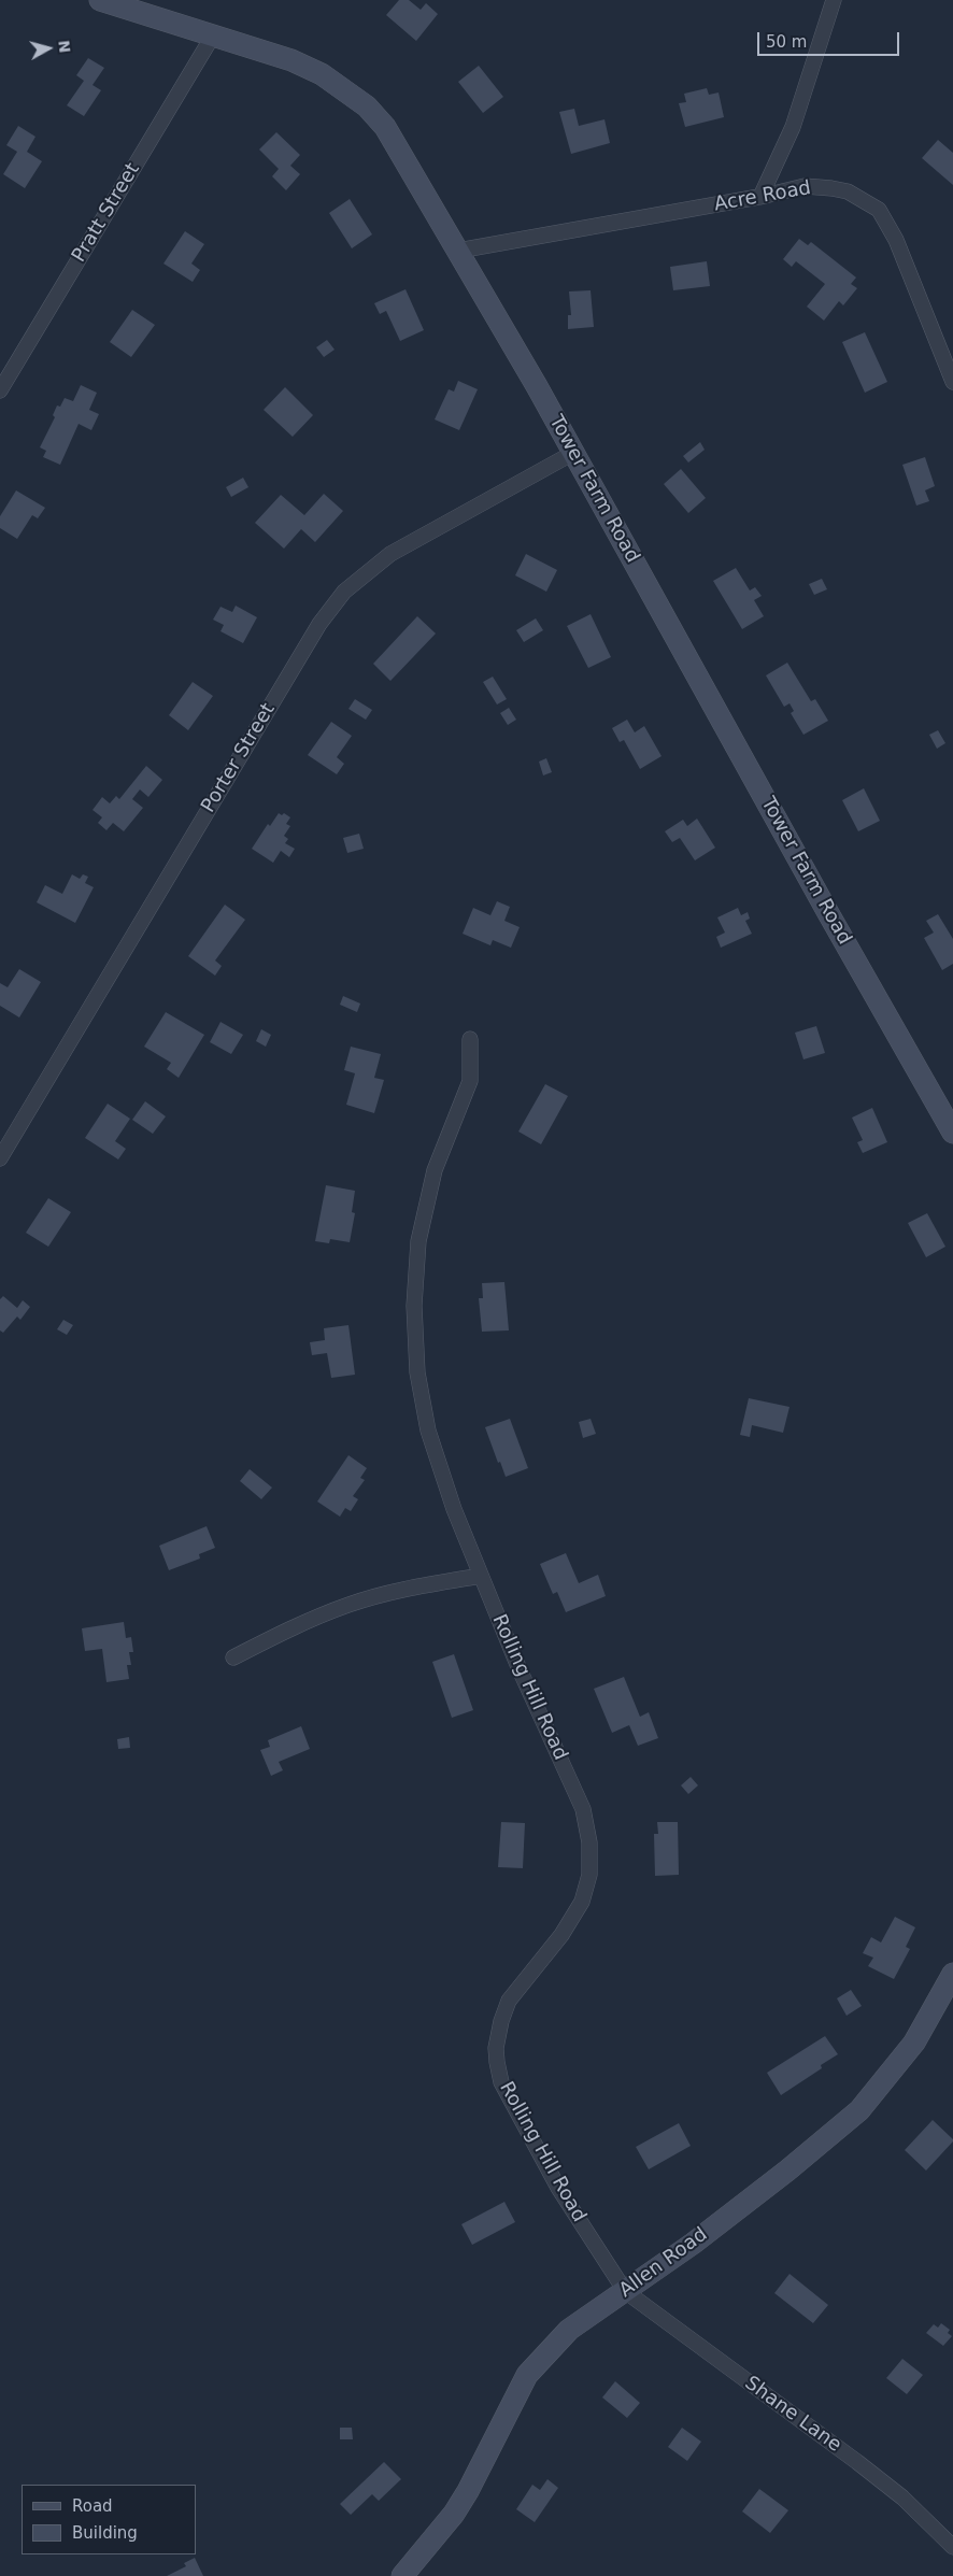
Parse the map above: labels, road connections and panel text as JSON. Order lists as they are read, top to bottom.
{
  "streets": {
    "street": [
      "Acre Road",
      "Pratt Street",
      "Tower Farm Road",
      "Porter Street",
      "Rolling Hill Road",
      "Allen Road",
      "Shane Lane"
    ]
  },
  "crossings": [
    ["Acre Road", "Tower Farm Road"],
    ["Pratt Street", "Tower Farm Road"],
    ["Tower Farm Road", "Porter Street"],
    ["Rolling Hill Road", "Allen Road"],
    ["Rolling Hill Road", "Shane Lane"],
    ["Allen Road", "Shane Lane"]
  ],
  "legend": ["Road", "Building"],
  "scale_bar": "50 m",
  "north": "right"
}
